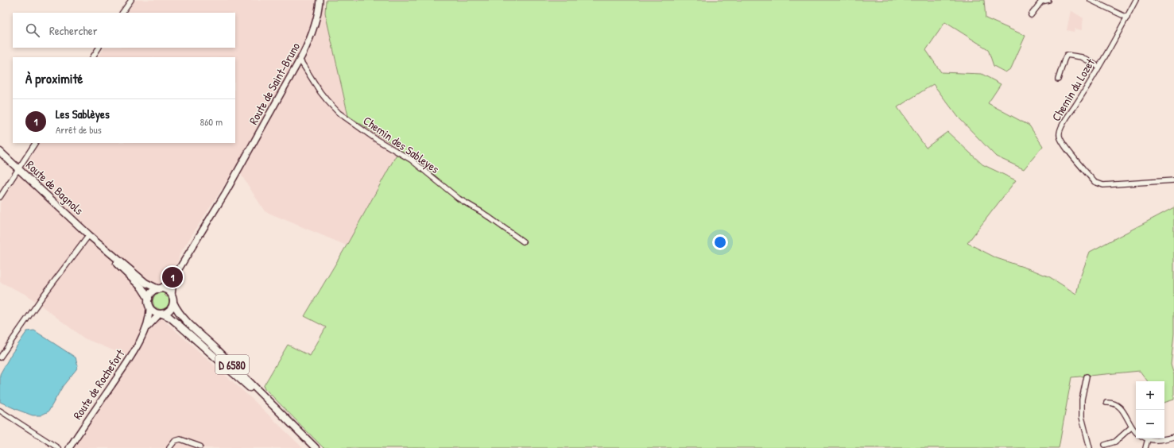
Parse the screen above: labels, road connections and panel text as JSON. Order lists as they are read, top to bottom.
{
  "streets": {
    "main road": ["Route de Bagnols", "D 6580"],
    "street": [
      "Route de Saint-Bruno",
      "Chemin du Lozet",
      "Chemin des Sableyes",
      "Route de Rochefort"
    ]
  },
  "crossings": [
    ["Route de Saint-Bruno", "Chemin des Sableyes"],
    ["Route de Bagnols", "D 6580"]
  ],
  "page": {
    "search": "Rechercher",
    "heading": "À proximité",
    "list": [
      {
        "mark": "1",
        "name": "Les Sablèyes",
        "note": "Arrêt de bus",
        "value": "860 m"
      }
    ],
    "pins": "1",
    "map_buttons": ["+", "−"]
  }
}
